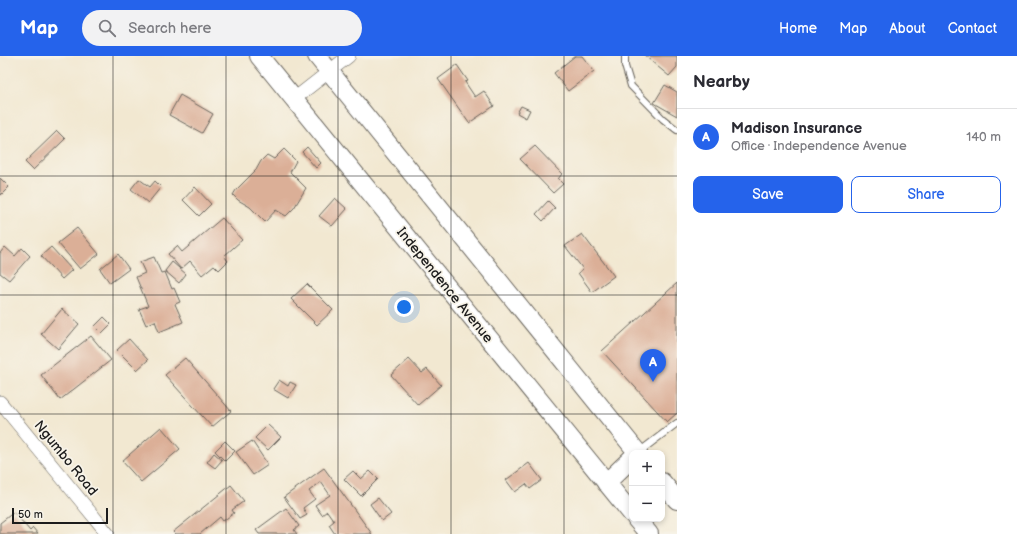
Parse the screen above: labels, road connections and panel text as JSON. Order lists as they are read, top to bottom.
{
  "streets": {
    "main road": ["Independence Avenue"],
    "street": ["Ngumbo Road"]
  },
  "scale_bar": "50 m",
  "page": {
    "header": "Map",
    "search": "Search here",
    "nav": [
      "Home",
      "Map",
      "About",
      "Contact"
    ],
    "heading": "Nearby",
    "list": [
      {
        "mark": "A",
        "name": "Madison Insurance",
        "note": "Office · Independence Avenue",
        "value": "140 m"
      }
    ],
    "buttons": ["Save", "Share"],
    "pins": "A",
    "map_buttons": ["+", "−"],
    "scale": "50 m"
  }
}
